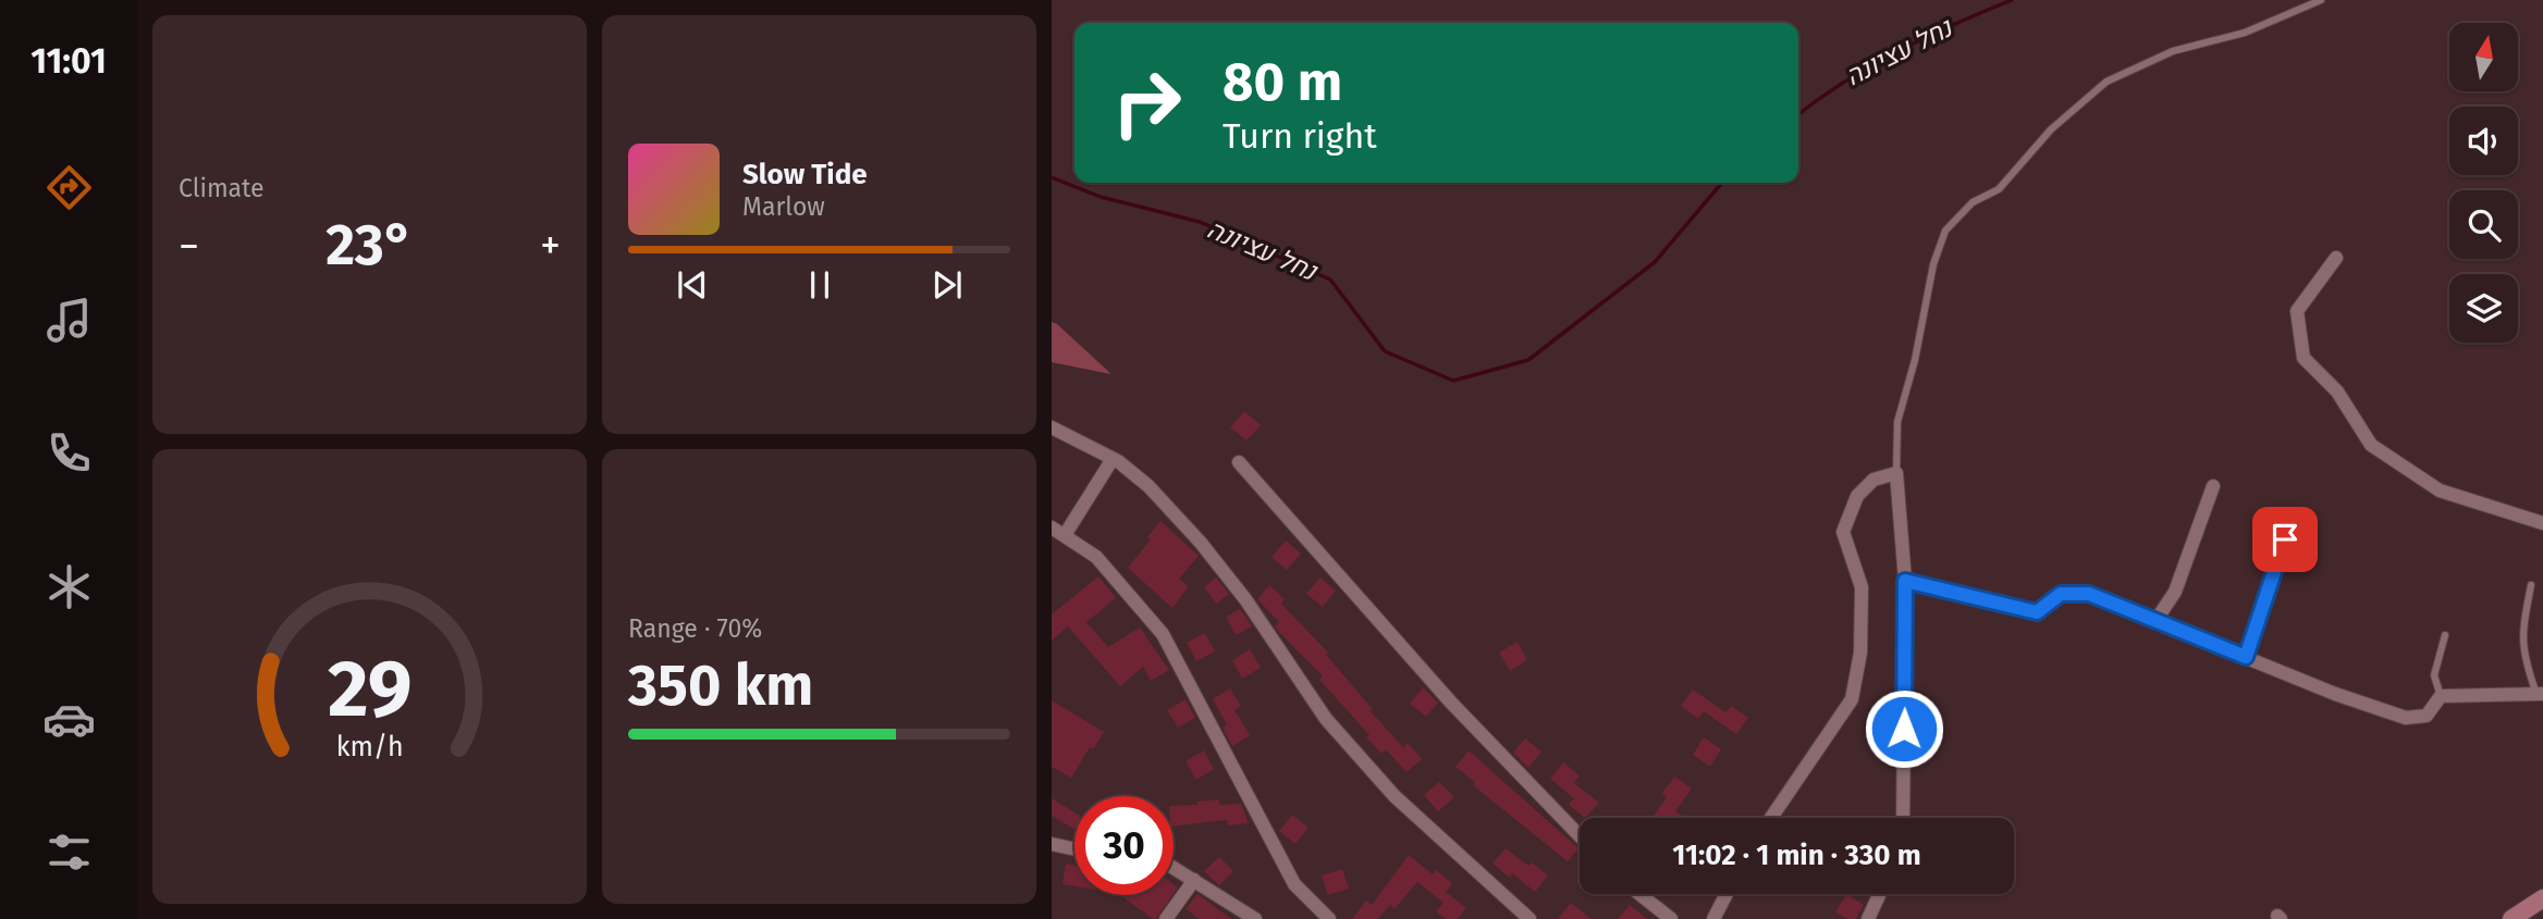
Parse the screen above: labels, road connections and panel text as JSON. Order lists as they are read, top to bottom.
{
  "water": ["נחל עציונה"],
  "north": "top",
  "page": {
    "tabs": "11:01",
    "tile": [
      "Climate",
      ["Range · 70%", "350 km"]
    ],
    "turn": ["80 m", "Turn right"],
    "song": ["Slow Tide", "Marlow"],
    "heat": ["−", "23°", "+"],
    "limit": "30",
    "trip": "11:02 · 1 min · 330 m",
    "gauge": ["29", "km/h"]
  }
}
